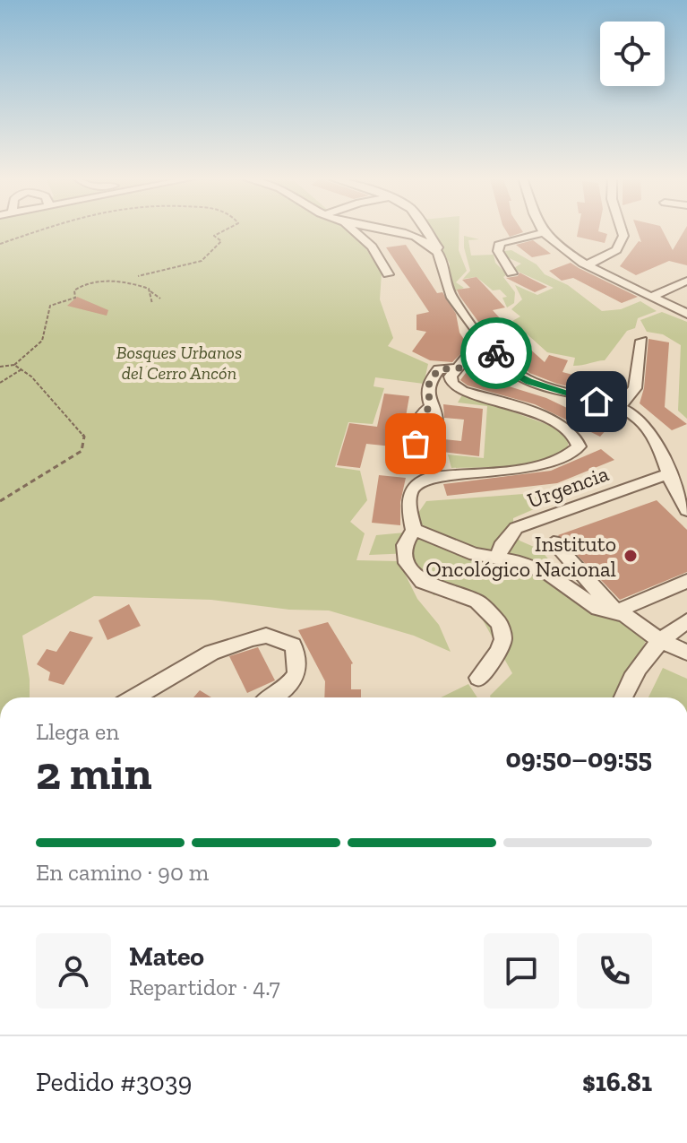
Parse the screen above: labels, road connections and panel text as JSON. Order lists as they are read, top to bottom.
{
  "streets": {
    "street": ["Urgencia"]
  },
  "parks": ["Bosques Urbanos del Cerro Ancón"],
  "places": ["Instituto Oncológico Nacional"],
  "page": {
    "heading": ["2 min", "Llega en", "09:50–09:55"],
    "panel": [
      "Mateo",
      "Repartidor · 4.7",
      "Pedido #3039",
      "$16.81"
    ],
    "bar": "En camino · 90 m"
  }
}
